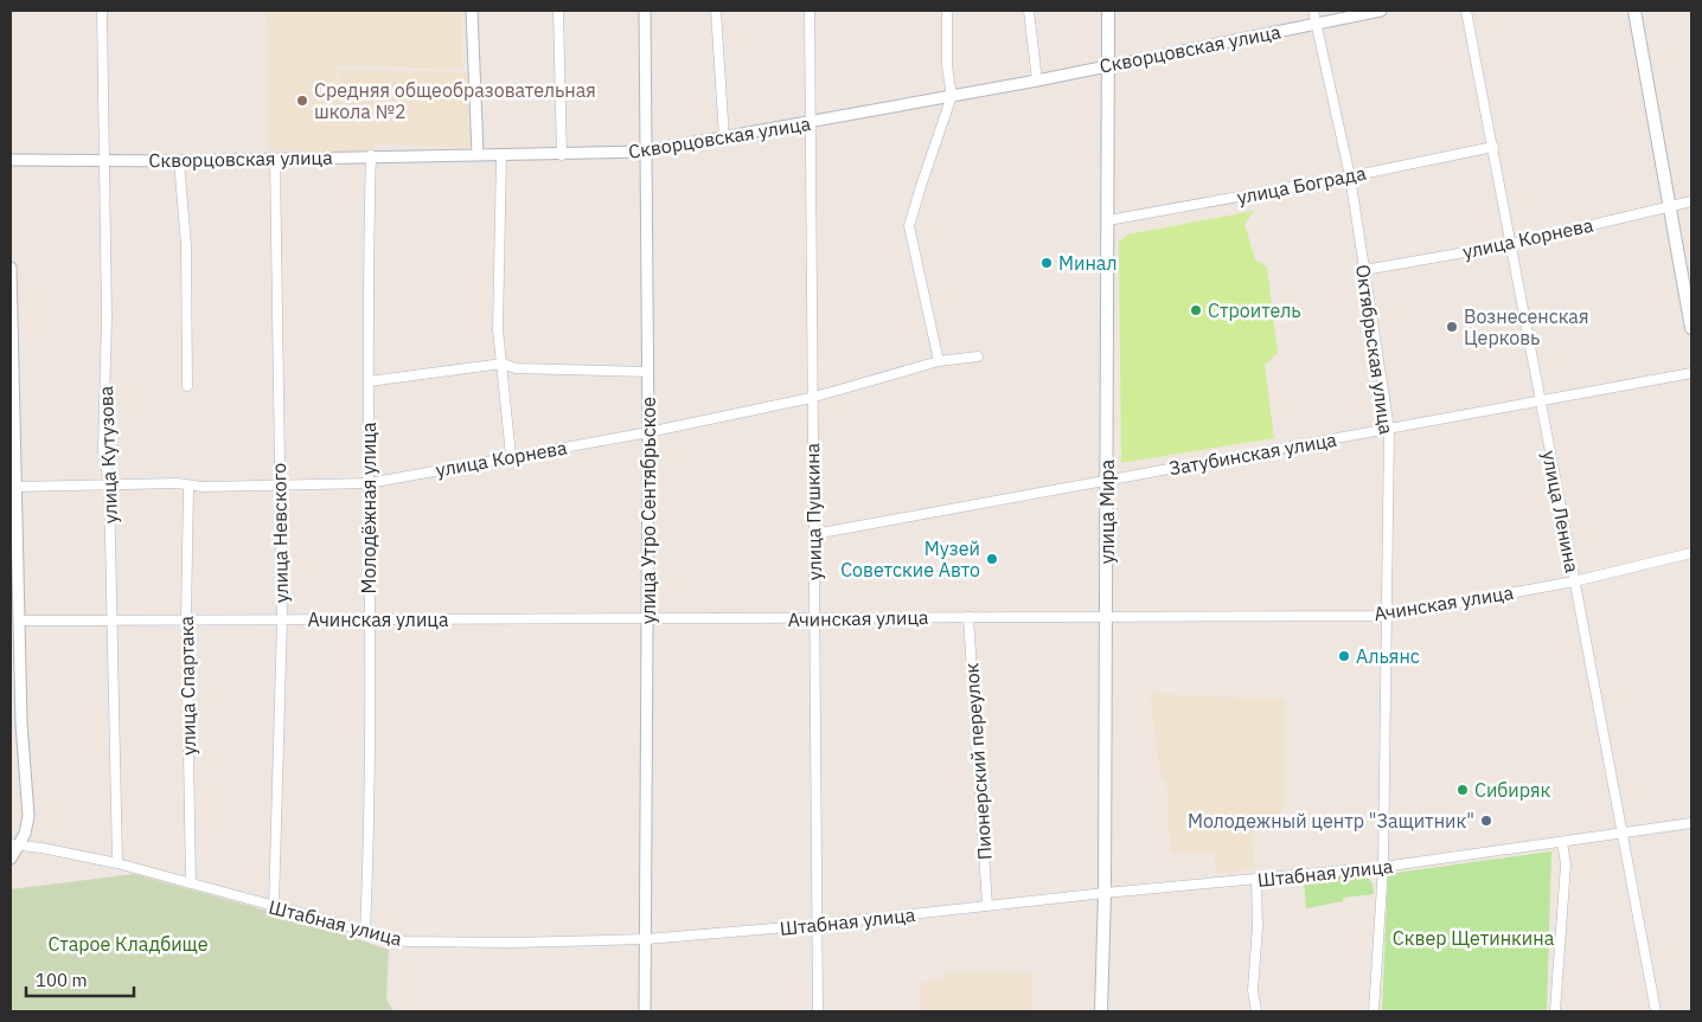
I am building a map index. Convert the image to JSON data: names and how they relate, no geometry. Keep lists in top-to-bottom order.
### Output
{
  "streets": {
    "main road": ["улица Мира"],
    "street": [
      "Скворцовская улица",
      "улица Бограда",
      "улица Корнева",
      "Октябрьская улица",
      "Затубинская улица",
      "улица Кутузова",
      "Молодёжная улица",
      "улица Утро Сентябрьское",
      "улица Пушкина",
      "улица Ленина",
      "улица Невского",
      "Ачинская улица",
      "улица Спартака",
      "Пионерский переулок",
      "Штабная улица"
    ]
  },
  "crossings": [
    ["Скворцовская улица", "Октябрьская улица"],
    ["Скворцовская улица", "улица Кутузова"],
    ["Скворцовская улица", "Молодёжная улица"],
    ["Скворцовская улица", "улица Утро Сентябрьское"],
    ["Скворцовская улица", "улица Пушкина"],
    ["Скворцовская улица", "улица Мира"],
    ["Скворцовская улица", "улица Невского"],
    ["улица Бограда", "Октябрьская улица"],
    ["улица Бограда", "улица Мира"],
    ["улица Бограда", "улица Ленина"],
    ["улица Корнева", "Октябрьская улица"],
    ["улица Корнева", "улица Кутузова"],
    ["улица Корнева", "Молодёжная улица"],
    ["улица Корнева", "улица Утро Сентябрьское"],
    ["улица Корнева", "улица Пушкина"],
    ["улица Корнева", "улица Ленина"],
    ["улица Корнева", "улица Невского"],
    ["улица Корнева", "улица Спартака"],
    ["Октябрьская улица", "Затубинская улица"],
    ["Октябрьская улица", "Ачинская улица"],
    ["Октябрьская улица", "Штабная улица"],
    ["Затубинская улица", "улица Пушкина"],
    ["Затубинская улица", "улица Мира"],
    ["Затубинская улица", "улица Ленина"],
    ["улица Кутузова", "Ачинская улица"],
    ["улица Кутузова", "Штабная улица"],
    ["Молодёжная улица", "Ачинская улица"],
    ["Молодёжная улица", "Штабная улица"],
    ["улица Утро Сентябрьское", "Ачинская улица"],
    ["улица Утро Сентябрьское", "Штабная улица"],
    ["улица Пушкина", "Ачинская улица"],
    ["улица Пушкина", "Штабная улица"],
    ["улица Мира", "Ачинская улица"],
    ["улица Мира", "Штабная улица"],
    ["улица Ленина", "Ачинская улица"],
    ["улица Ленина", "Штабная улица"],
    ["улица Невского", "Ачинская улица"],
    ["улица Невского", "Штабная улица"],
    ["Ачинская улица", "улица Спартака"],
    ["Ачинская улица", "Пионерский переулок"],
    ["улица Спартака", "Штабная улица"],
    ["Пионерский переулок", "Штабная улица"]
  ],
  "parks": ["Сквер Щетинкина", "Старое Кладбище"],
  "places": [
    "Средняя общеобразовательная школа №2",
    "Минал",
    "Строитель",
    "Вознесенская Церковь",
    "Музей Советские Авто",
    "Альянс",
    "Сибиряк",
    "Молодежный центр \"Защитник\""
  ],
  "scale_bar": "100 m"
}
